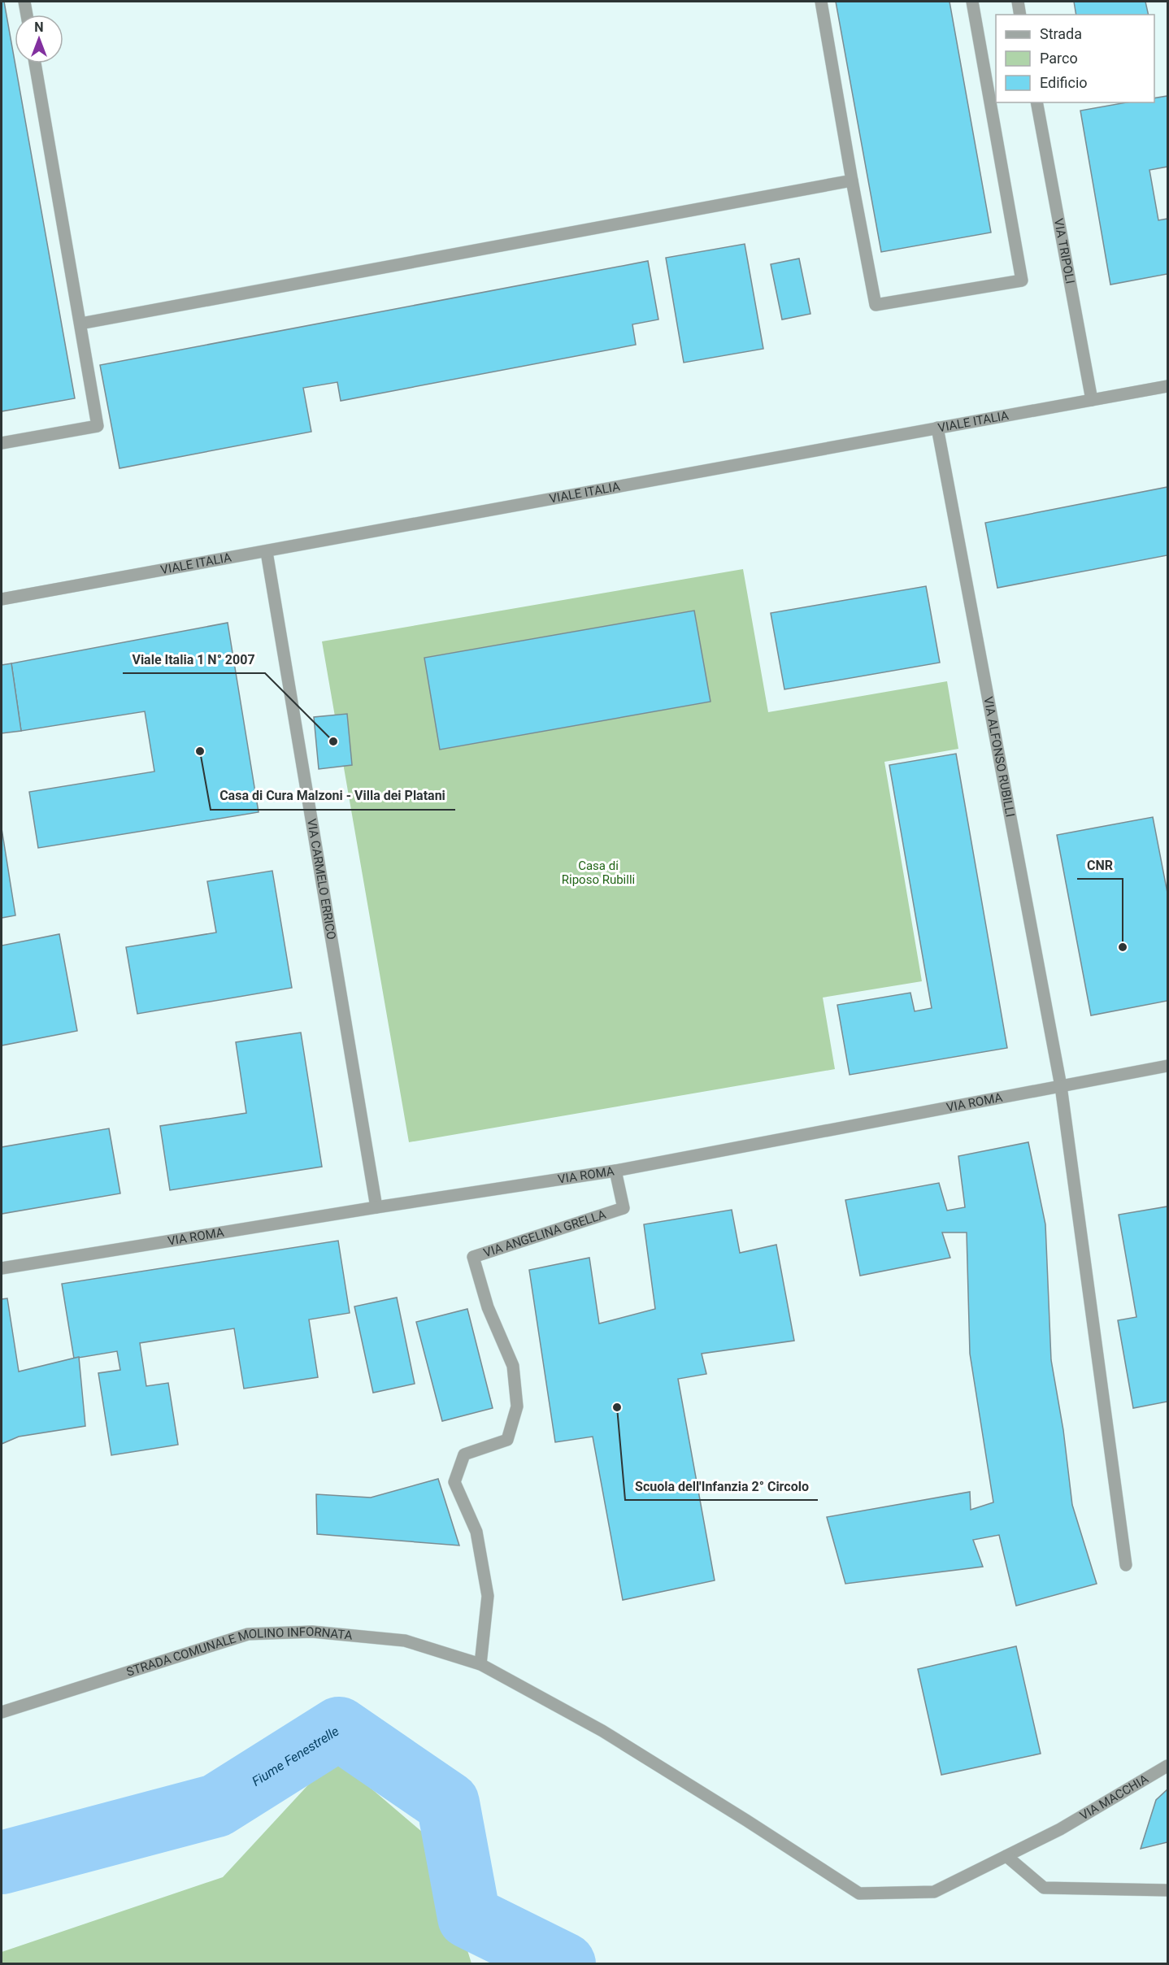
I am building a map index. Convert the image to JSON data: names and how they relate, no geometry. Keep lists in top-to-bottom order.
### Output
{
  "streets": {
    "street": [
      "VIA TRIPOLI",
      "VIALE ITALIA",
      "VIA ALFONSO RUBILLI",
      "VIA CARMELO ERRICO",
      "VIA ROMA",
      "VIA ANGELINA GRELLA",
      "STRADA COMUNALE MOLINO INFORNATA",
      "VIA MACCHIA"
    ]
  },
  "crossings": [
    ["VIA TRIPOLI", "VIALE ITALIA"],
    ["VIALE ITALIA", "VIA ALFONSO RUBILLI"],
    ["VIALE ITALIA", "VIA CARMELO ERRICO"],
    ["VIA ALFONSO RUBILLI", "VIA ROMA"],
    ["VIA CARMELO ERRICO", "VIA ROMA"],
    ["VIA ROMA", "VIA ANGELINA GRELLA"],
    ["VIA ANGELINA GRELLA", "STRADA COMUNALE MOLINO INFORNATA"],
    ["STRADA COMUNALE MOLINO INFORNATA", "VIA MACCHIA"]
  ],
  "water": ["Fiume Fenestrelle"],
  "parks": ["Casa di Riposo Rubilli"],
  "places": [
    "Viale Italia 1 N° 2007",
    "Casa di Cura Malzoni - Villa dei Platani",
    "CNR",
    "Scuola dell'Infanzia 2° Circolo"
  ],
  "legend": ["Strada", "Parco", "Edificio"],
  "north": "top"
}
